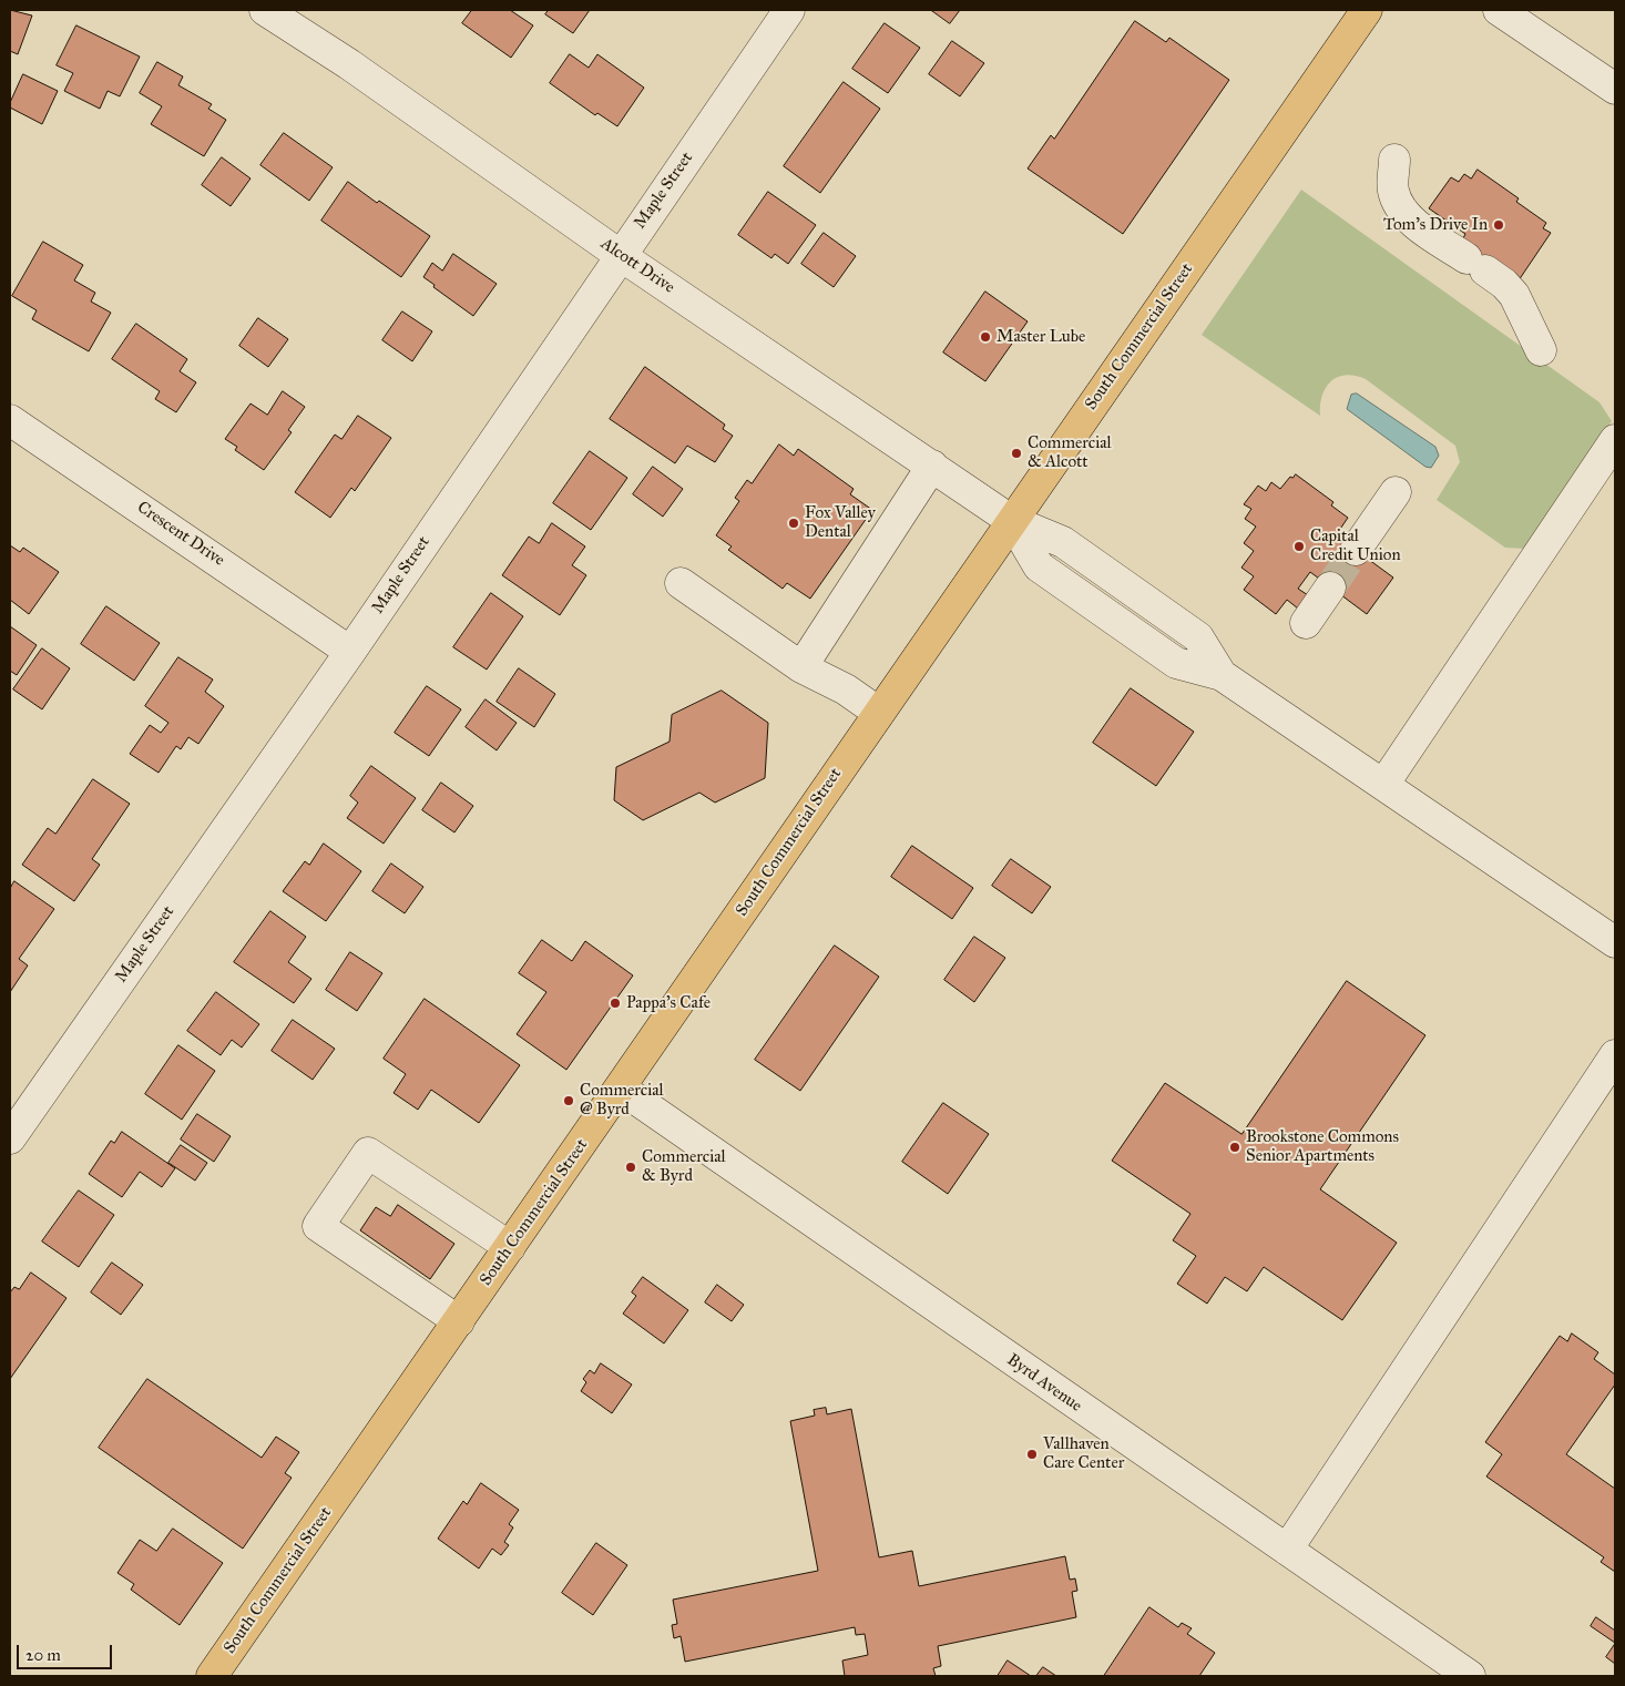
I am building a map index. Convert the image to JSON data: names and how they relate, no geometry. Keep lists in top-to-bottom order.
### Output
{
  "streets": {
    "main road": ["South Commercial Street"],
    "street": [
      "Maple Street",
      "Alcott Drive",
      "Crescent Drive",
      "Byrd Avenue"
    ]
  },
  "crossings": [
    ["Maple Street", "Alcott Drive"],
    ["Maple Street", "Crescent Drive"],
    ["Alcott Drive", "South Commercial Street"],
    ["South Commercial Street", "Byrd Avenue"]
  ],
  "places": [
    "Tom's Drive In",
    "Master Lube",
    "Commercial & Alcott",
    "Fox Valley Dental",
    "Capital Credit Union",
    "Pappa's Cafe",
    "Commercial @ Byrd",
    "Brookstone Commons Senior Apartments",
    "Commercial & Byrd",
    "Vallhaven Care Center"
  ],
  "scale_bar": "20 m"
}
